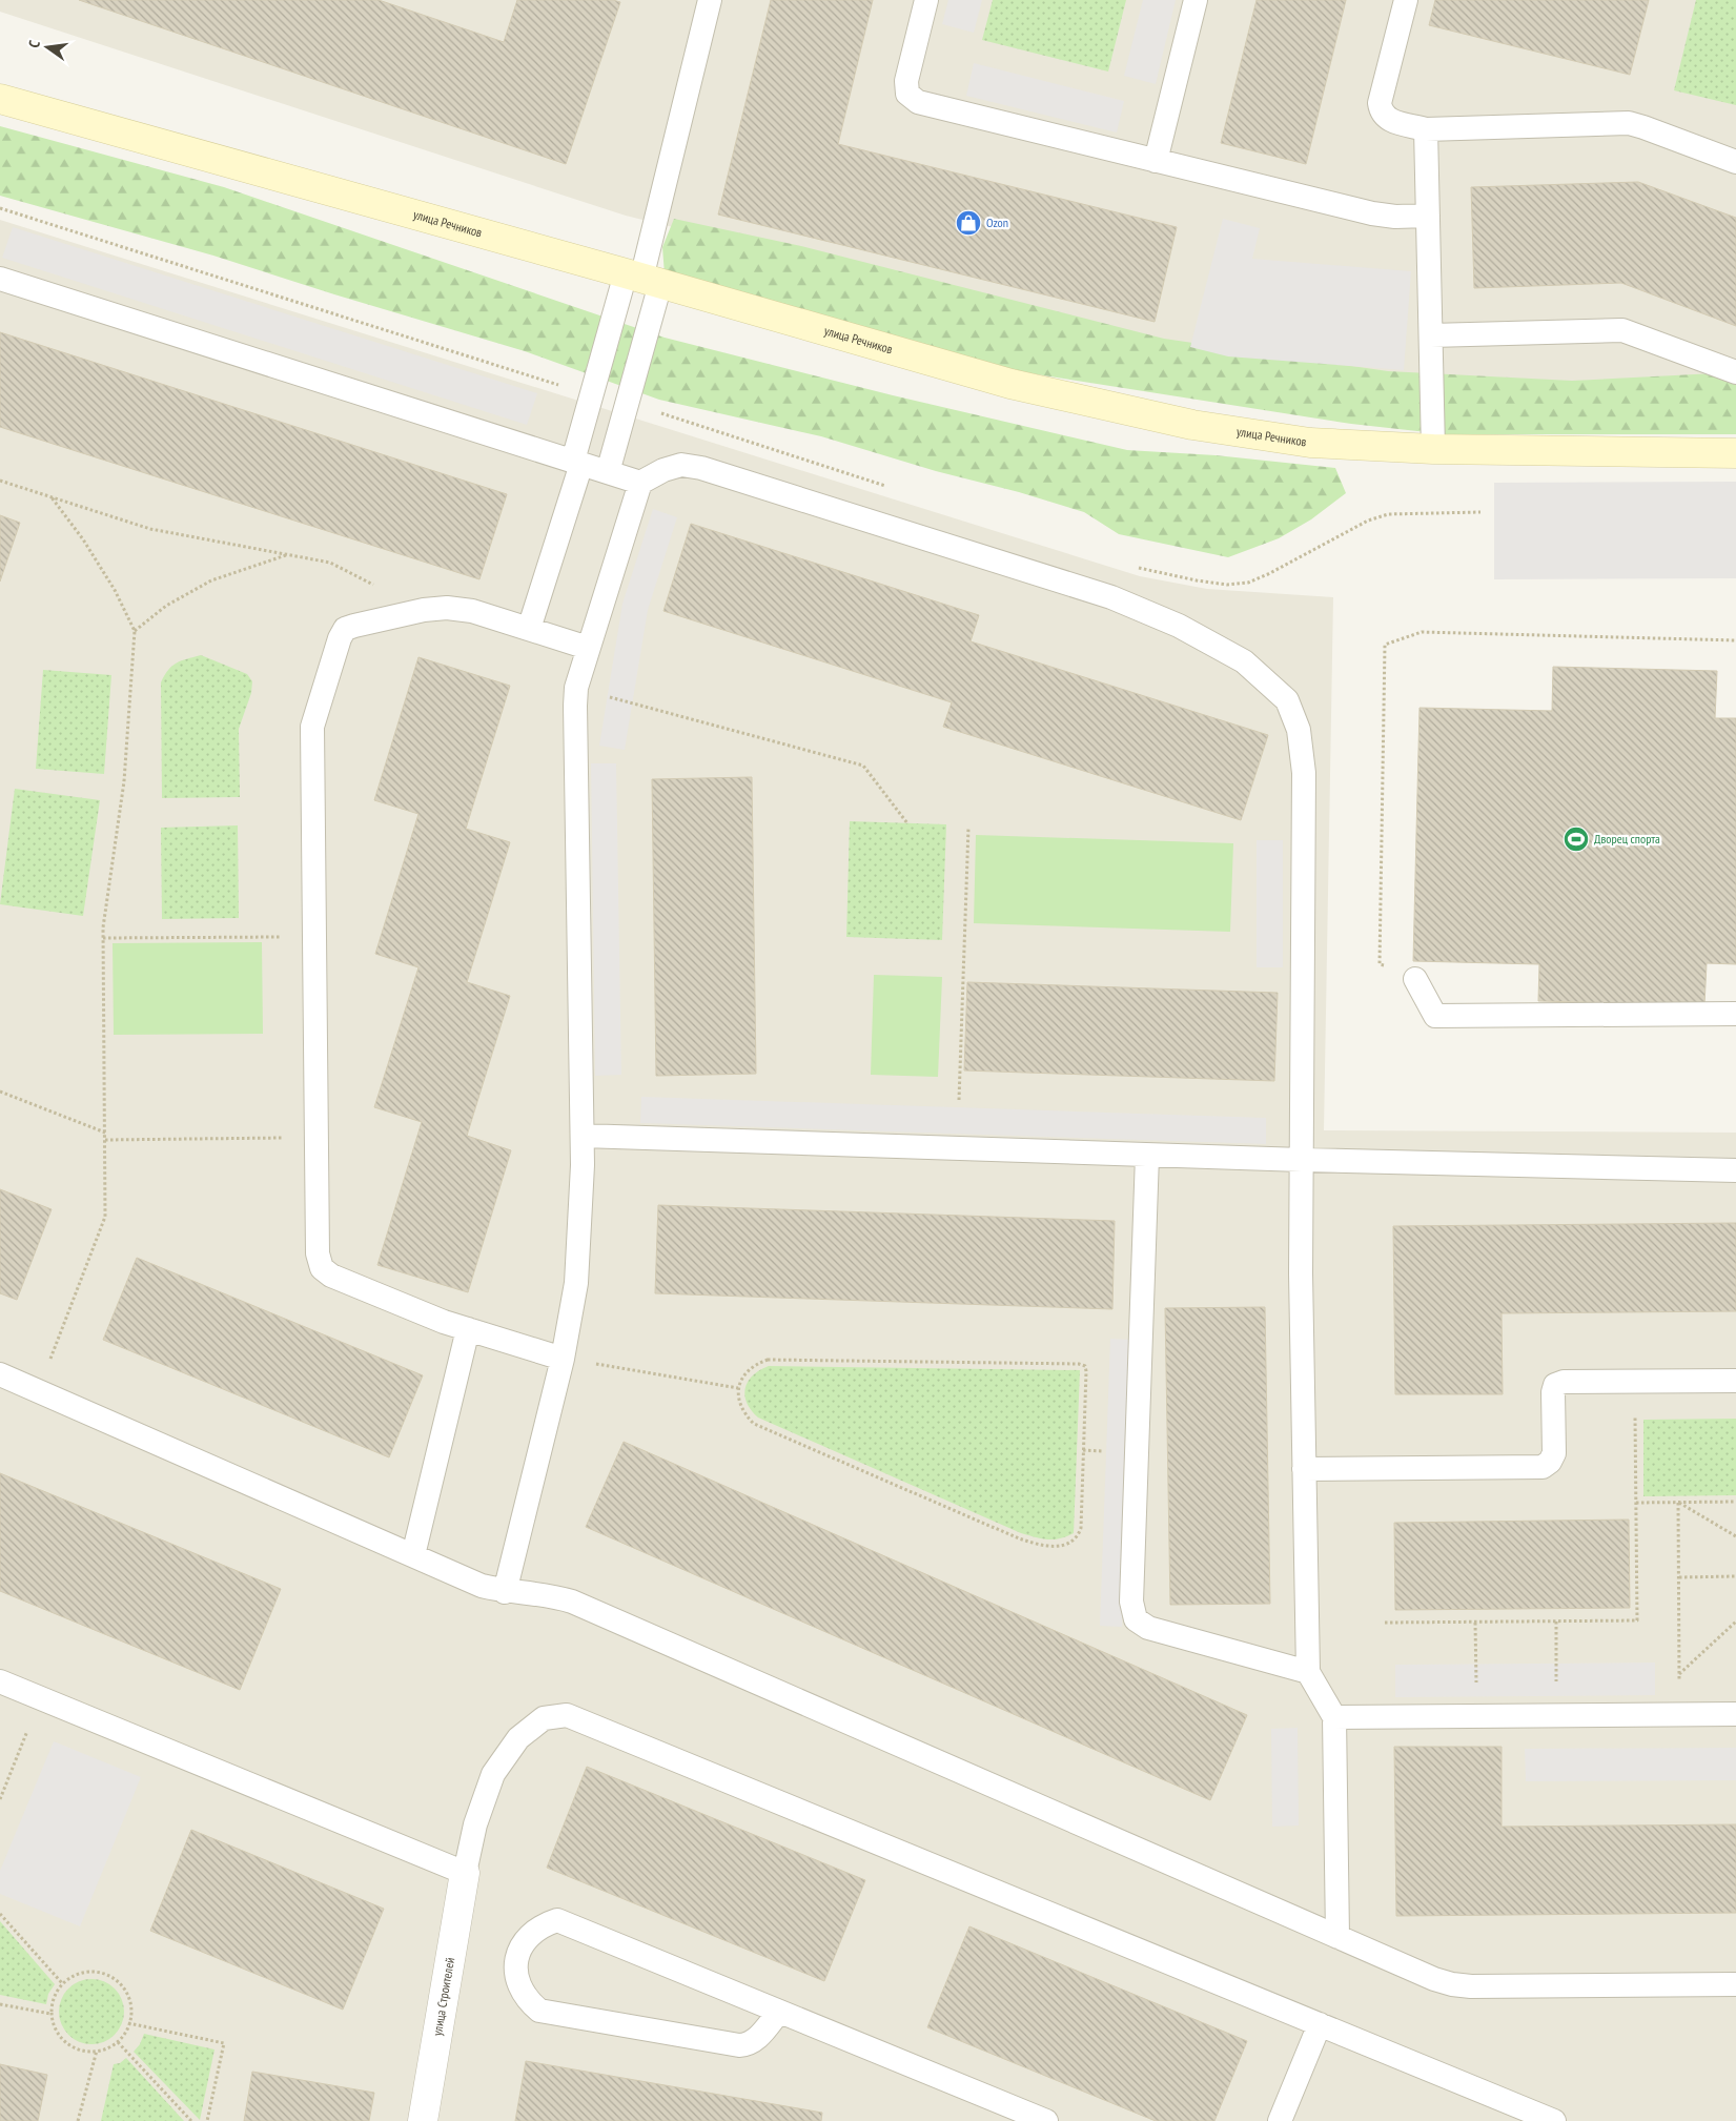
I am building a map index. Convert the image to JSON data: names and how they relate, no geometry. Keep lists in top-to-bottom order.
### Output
{
  "streets": {
    "street": ["улица Речников", "улица Строителей"]
  },
  "places": {
    "shop": ["Ozon"],
    "sports": ["Дворец спорта"]
  },
  "north": "left"
}
